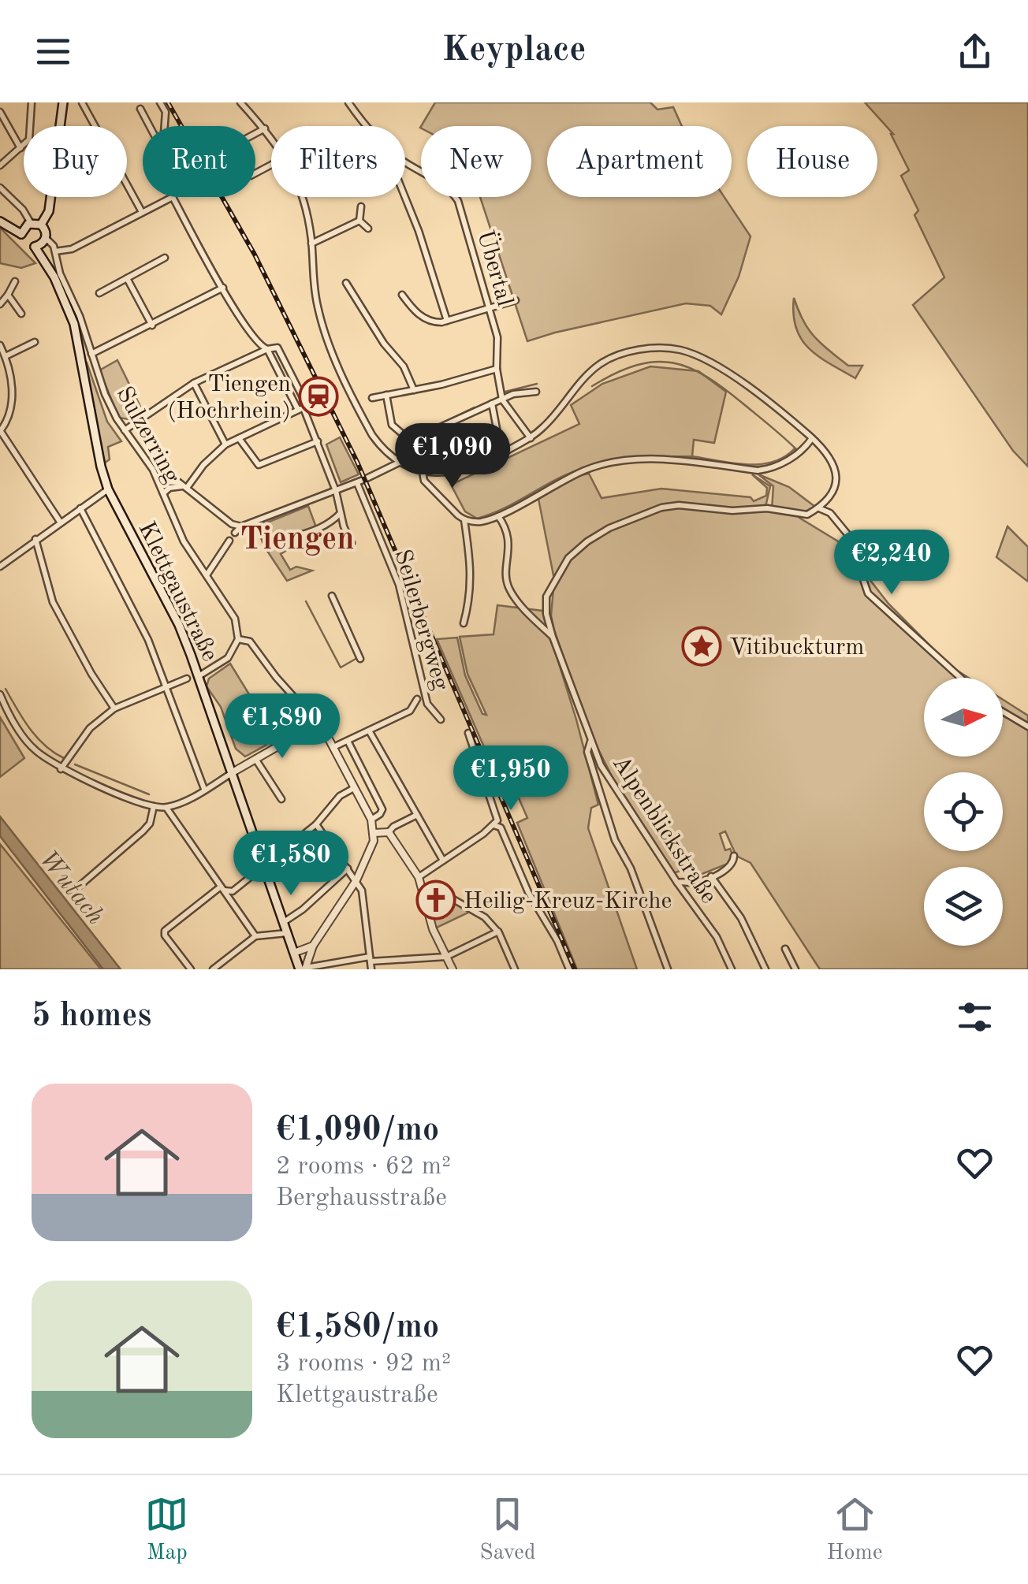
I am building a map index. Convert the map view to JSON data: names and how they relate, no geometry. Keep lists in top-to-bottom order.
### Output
{
  "streets": {
    "main road": ["Klettgaustraße"],
    "street": [
      "Übertal",
      "Sulzerring",
      "Seilerbergweg",
      "Alpenblickstraße"
    ]
  },
  "crossings": [
    ["Sulzerring", "Klettgaustraße"]
  ],
  "districts": ["Tiengen"],
  "water": ["Wutach"],
  "places": {
    "station": ["Tiengen (Hochrhein)"],
    "place": ["Vitibuckturm"],
    "church": ["Heilig-Kreuz-Kirche"]
  },
  "north": "right",
  "page": {
    "header": "Keyplace",
    "chip": [
      "Buy",
      "Rent",
      "Filters",
      "New",
      "Apartment",
      "House"
    ],
    "price": [
      "€1,090",
      "€2,240",
      "€1,890",
      "€1,950",
      "€1,580"
    ],
    "heading": "5 homes",
    "list": [
      {
        "name": "€1,090/mo",
        "note": "2 rooms · 62 m² · Berghausstraße"
      },
      {
        "name": "€1,580/mo",
        "note": "3 rooms · 92 m² · Klettgaustraße"
      }
    ],
    "tabs": ["Map", "Saved", "Home"]
  }
}
